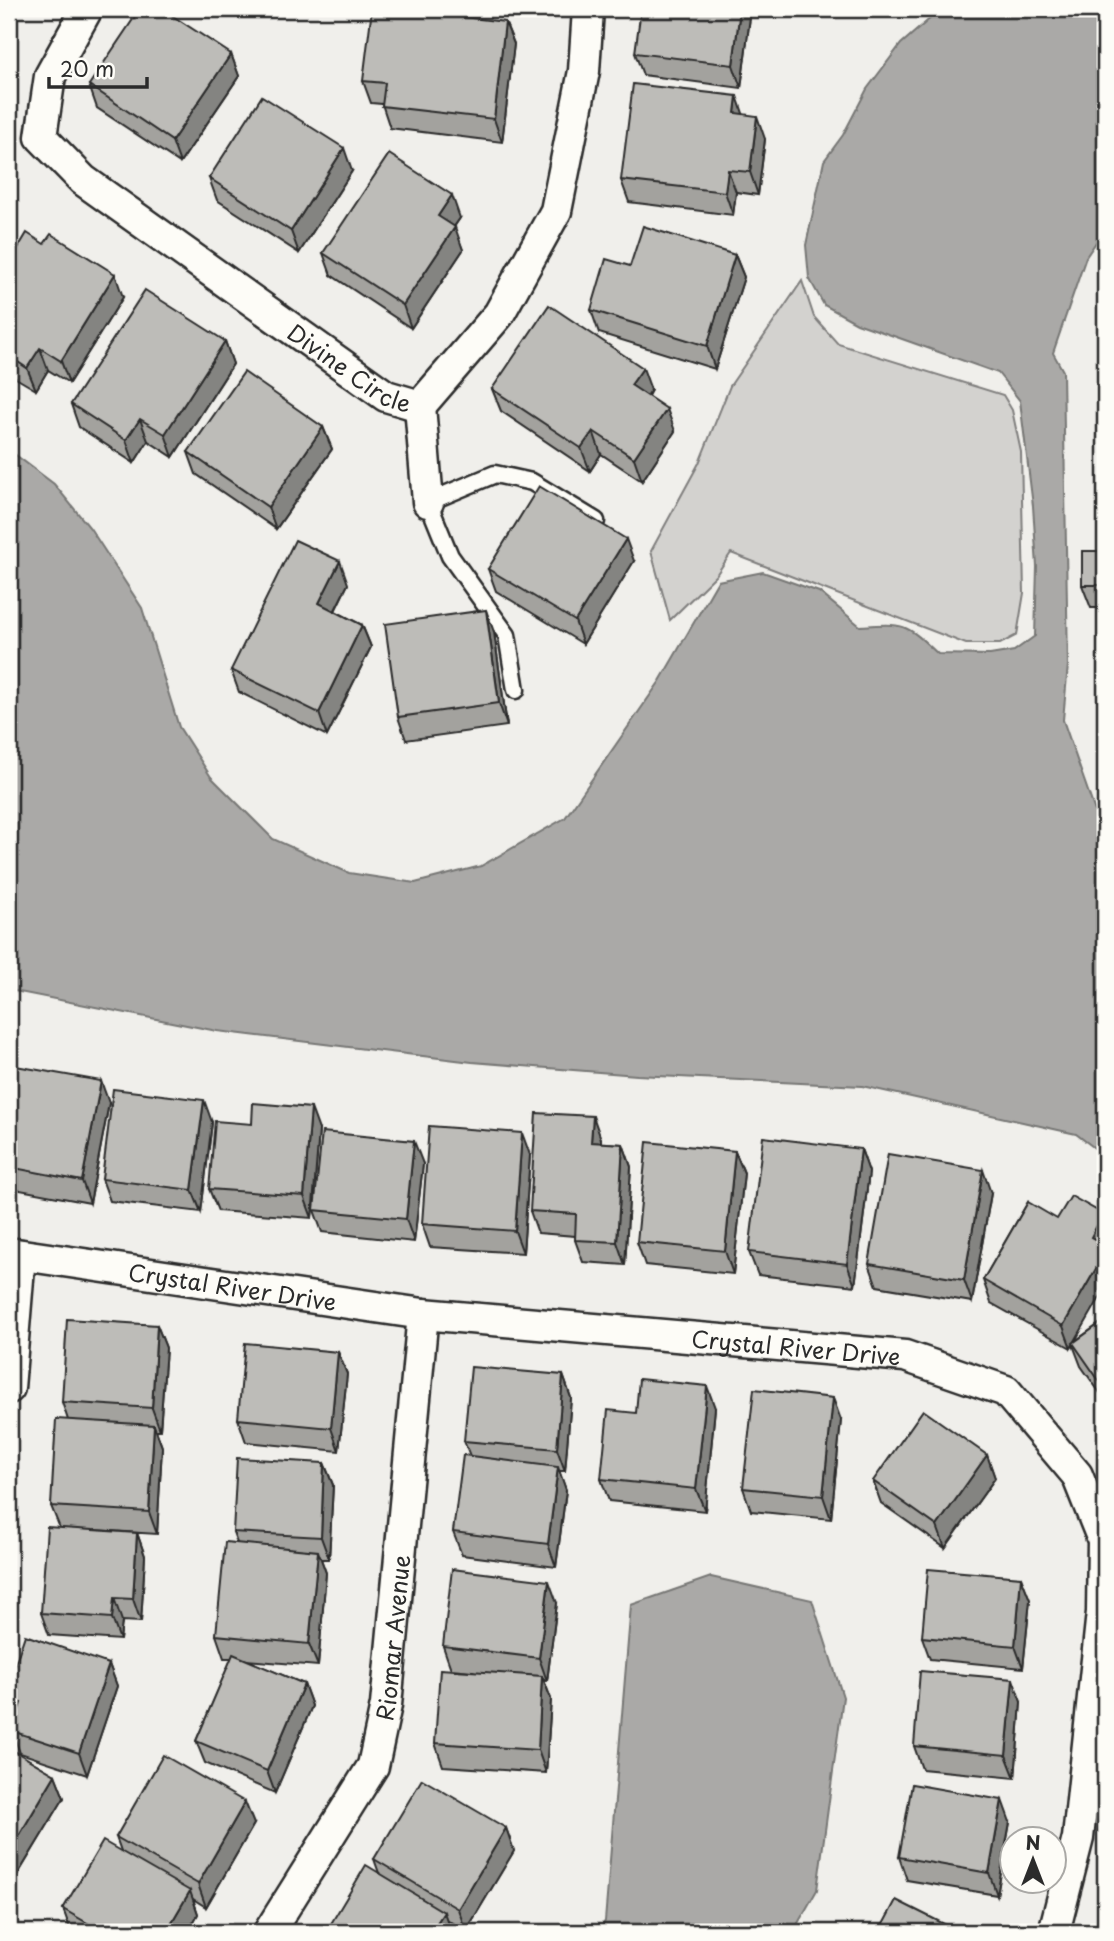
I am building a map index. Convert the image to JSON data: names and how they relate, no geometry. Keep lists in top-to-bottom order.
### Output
{
  "streets": {
    "street": ["Divine Circle", "Crystal River Drive", "Riomar Avenue"]
  },
  "crossings": [
    ["Crystal River Drive", "Riomar Avenue"]
  ],
  "scale_bar": "20 m",
  "north": "top"
}
